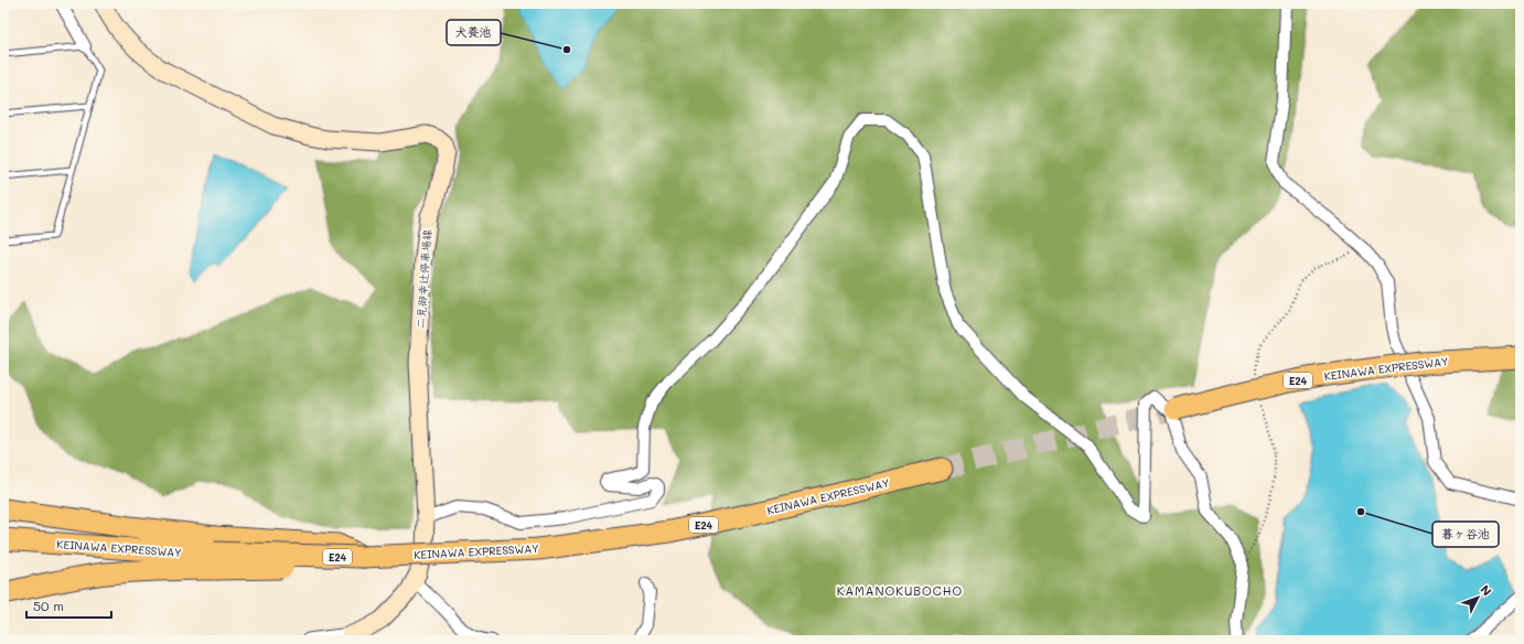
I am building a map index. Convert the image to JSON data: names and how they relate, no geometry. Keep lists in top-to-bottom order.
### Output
{
  "streets": {
    "highway": ["KEINAWA EXPRESSWAY", "E24"],
    "main road": ["二見御幸辻停車場線"]
  },
  "districts": ["KAMANOKUBOCHO"],
  "places": ["犬養池", "暮ヶ谷池"],
  "scale_bar": "50 m",
  "north": "top right"
}
